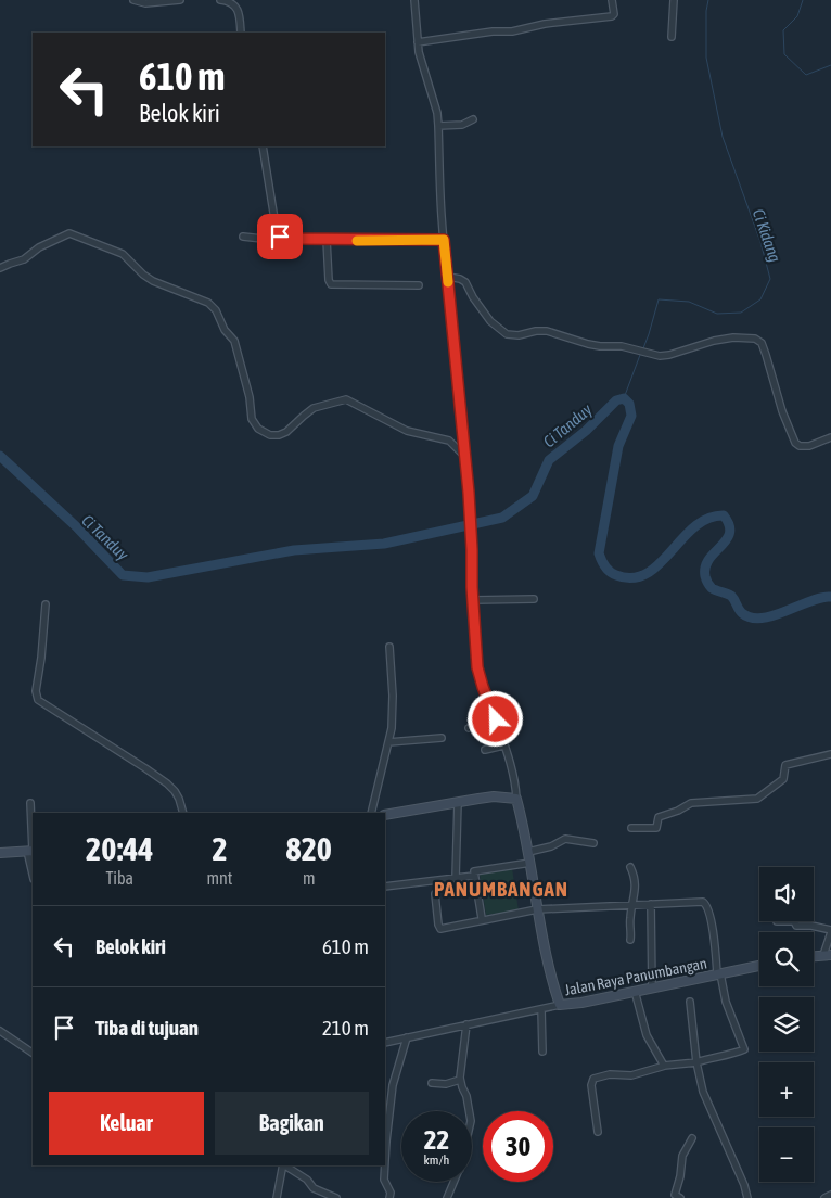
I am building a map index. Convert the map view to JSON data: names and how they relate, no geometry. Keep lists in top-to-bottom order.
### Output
{
  "streets": {
    "main road": ["Jalan Raya Panumbangan"]
  },
  "districts": ["PANUMBANGAN"],
  "water": ["Ci Kidang", "Ci Tanduy"],
  "page": {
    "turn": ["610 m", "Belok kiri"],
    "eta": [
      "20:44",
      "Tiba",
      "2",
      "mnt",
      "820",
      "m"
    ],
    "map_buttons": ["+", "−"],
    "list": [
      {
        "name": "Belok kiri",
        "value": "610 m"
      },
      {
        "name": "Tiba di tujuan",
        "value": "210 m"
      }
    ],
    "buttons": ["Keluar", "Bagikan"],
    "speed": "22 km/h",
    "limit": "30"
  }
}
